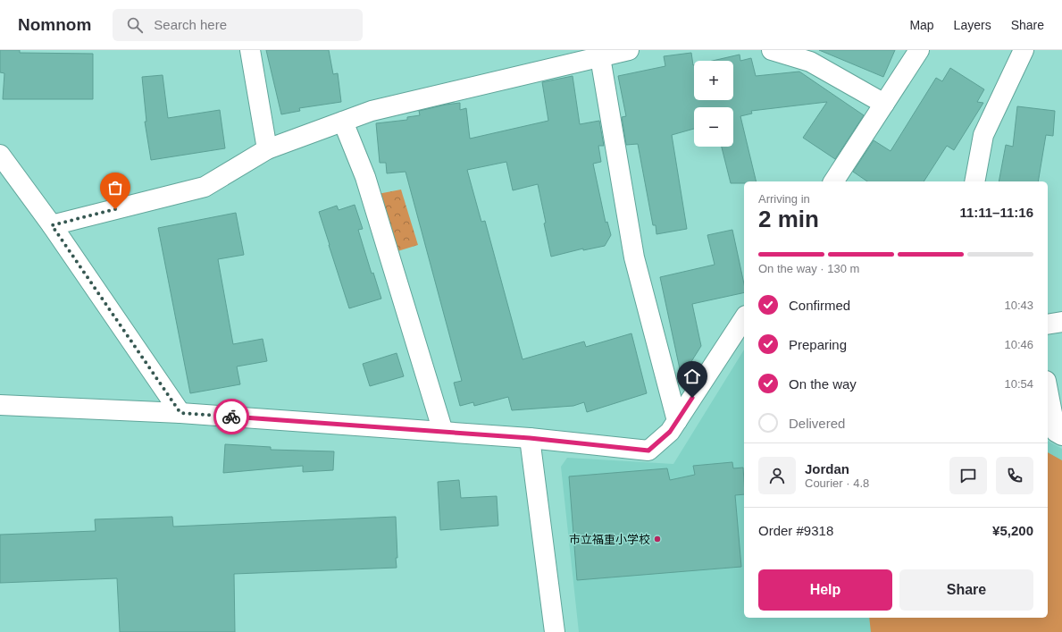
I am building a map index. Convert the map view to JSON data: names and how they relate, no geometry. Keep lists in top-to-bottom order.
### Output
{
  "places": ["市立福重小学校"],
  "page": {
    "header": "Nomnom",
    "search": "Search here",
    "nav": ["Map", "Layers", "Share"],
    "map_buttons": ["+", "−"],
    "heading": ["2 min", "Arriving in", "11:11–11:16"],
    "panel": [
      "Jordan",
      "Courier · 4.8",
      "Order #9318",
      "¥5,200"
    ],
    "bar": "On the way · 130 m",
    "list": [
      ["Confirmed", "10:43"],
      ["Preparing", "10:46"],
      ["On the way", "10:54"],
      "Delivered"
    ],
    "buttons": ["Help", "Share"]
  }
}
